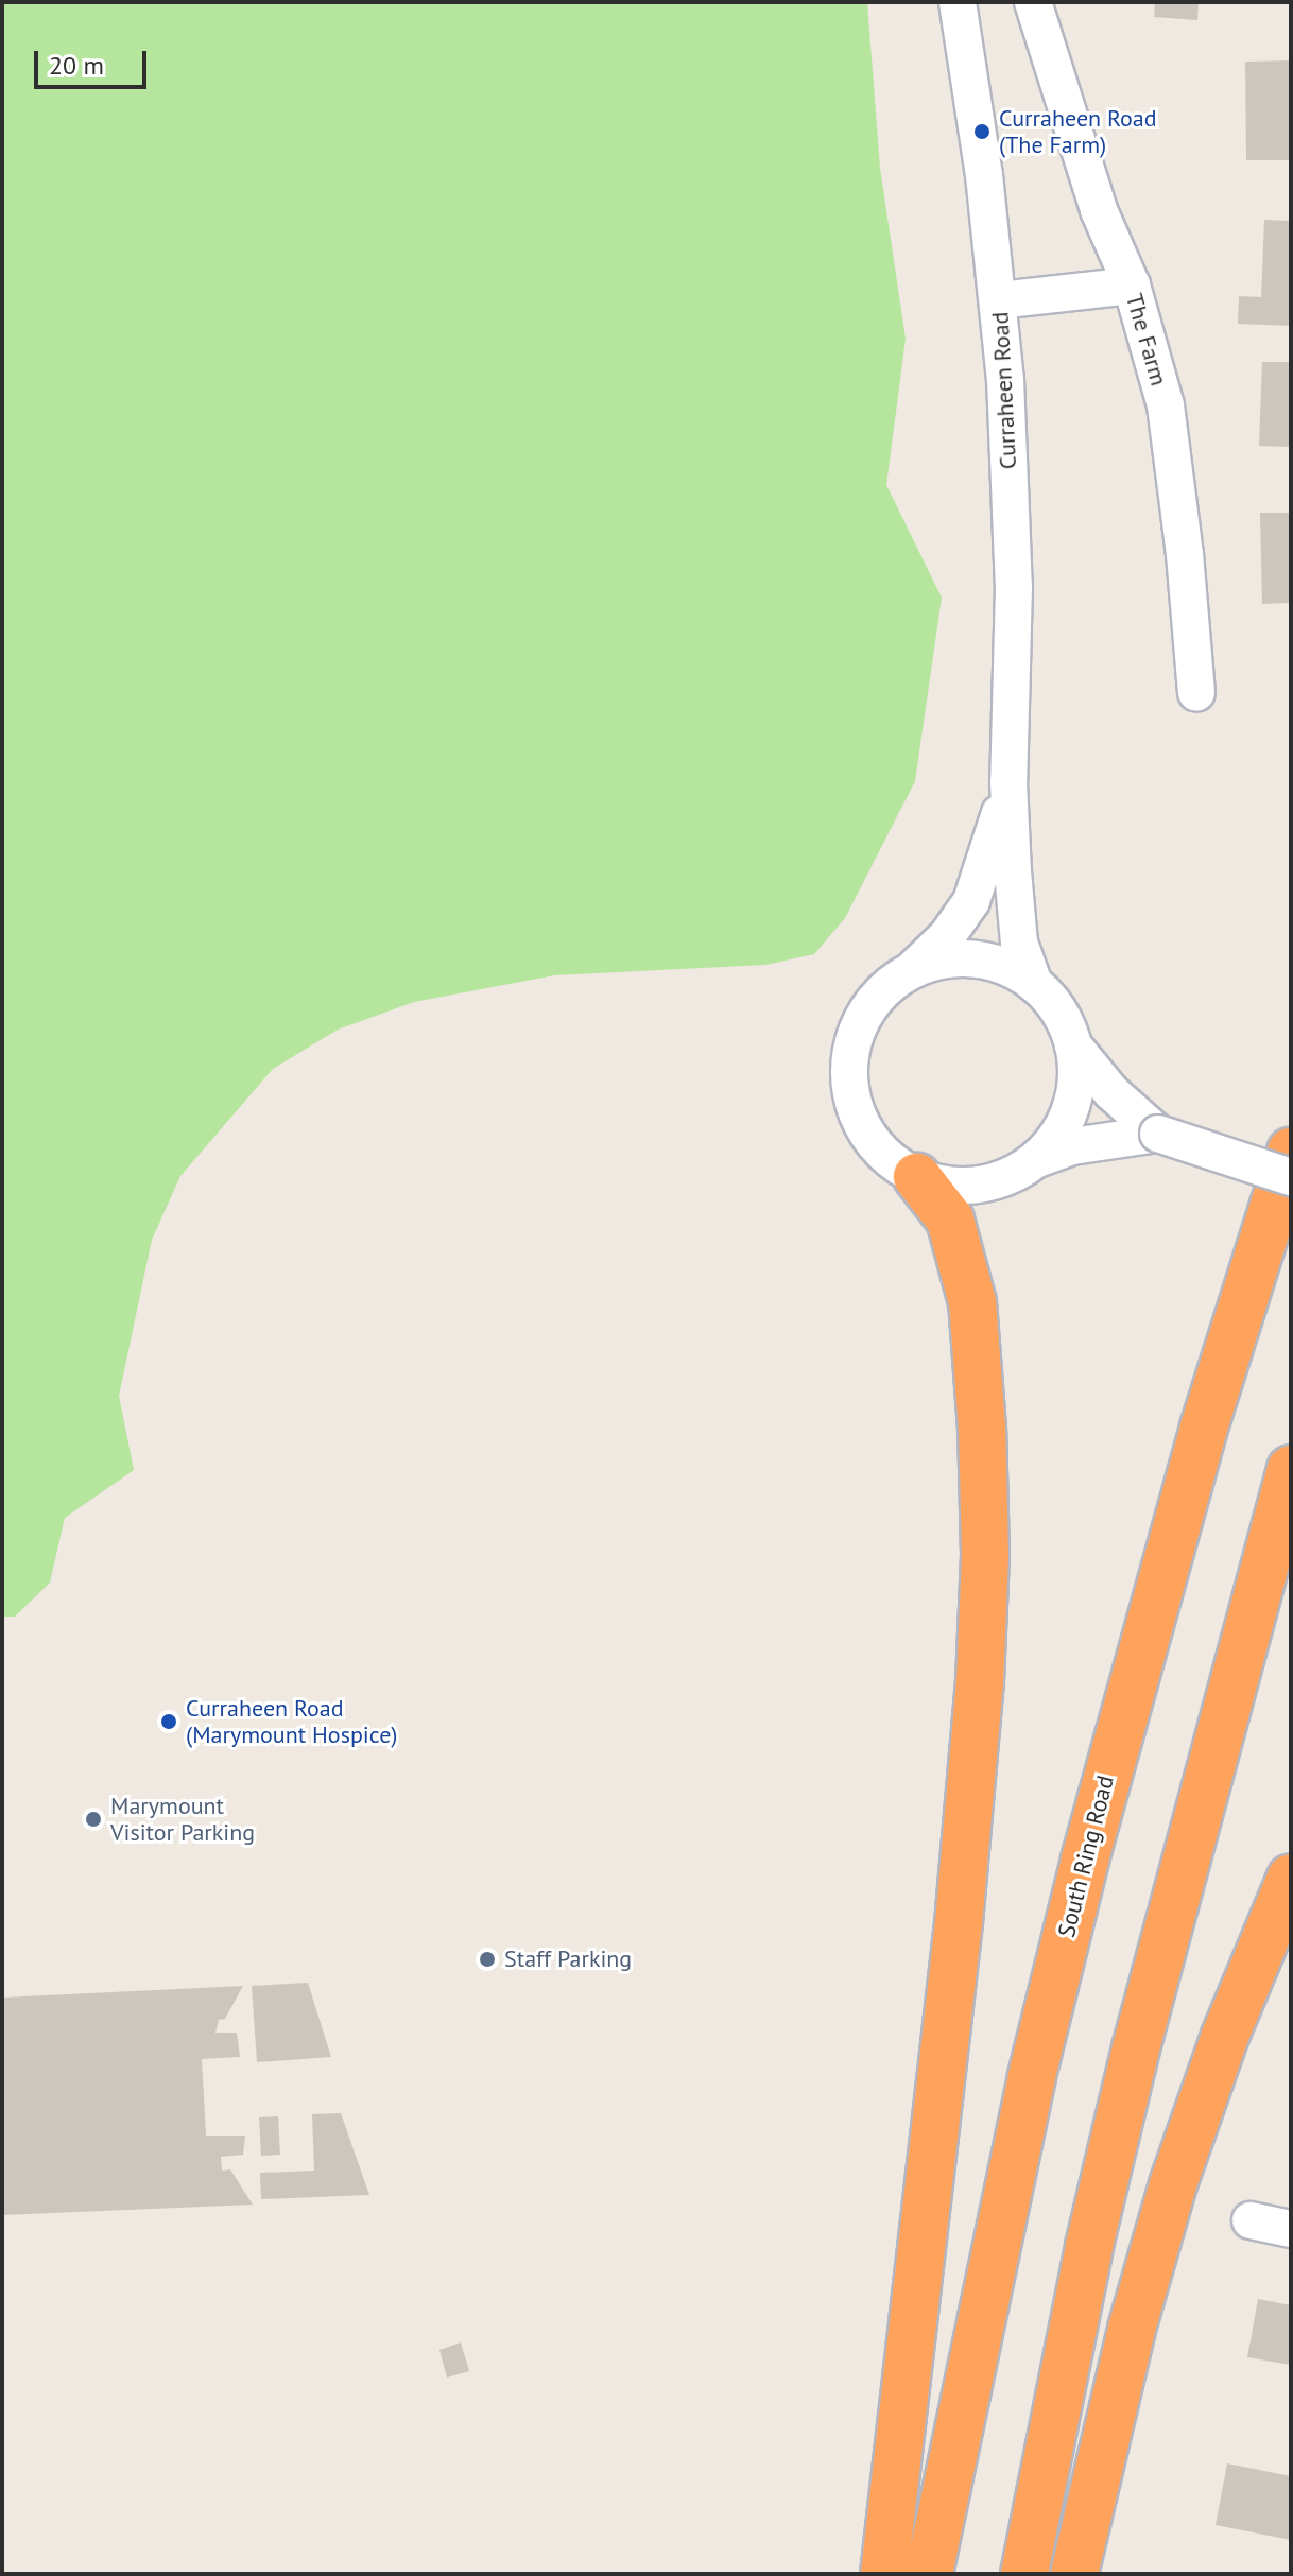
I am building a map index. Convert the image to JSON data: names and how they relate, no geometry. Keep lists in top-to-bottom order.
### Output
{
  "streets": {
    "highway": ["South Ring Road"],
    "street": ["The Farm", "Curraheen Road"]
  },
  "places": [
    "Curraheen Road (The Farm)",
    "Curraheen Road (Marymount Hospice)",
    "Marymount Visitor Parking",
    "Staff Parking"
  ],
  "scale_bar": "20 m"
}
